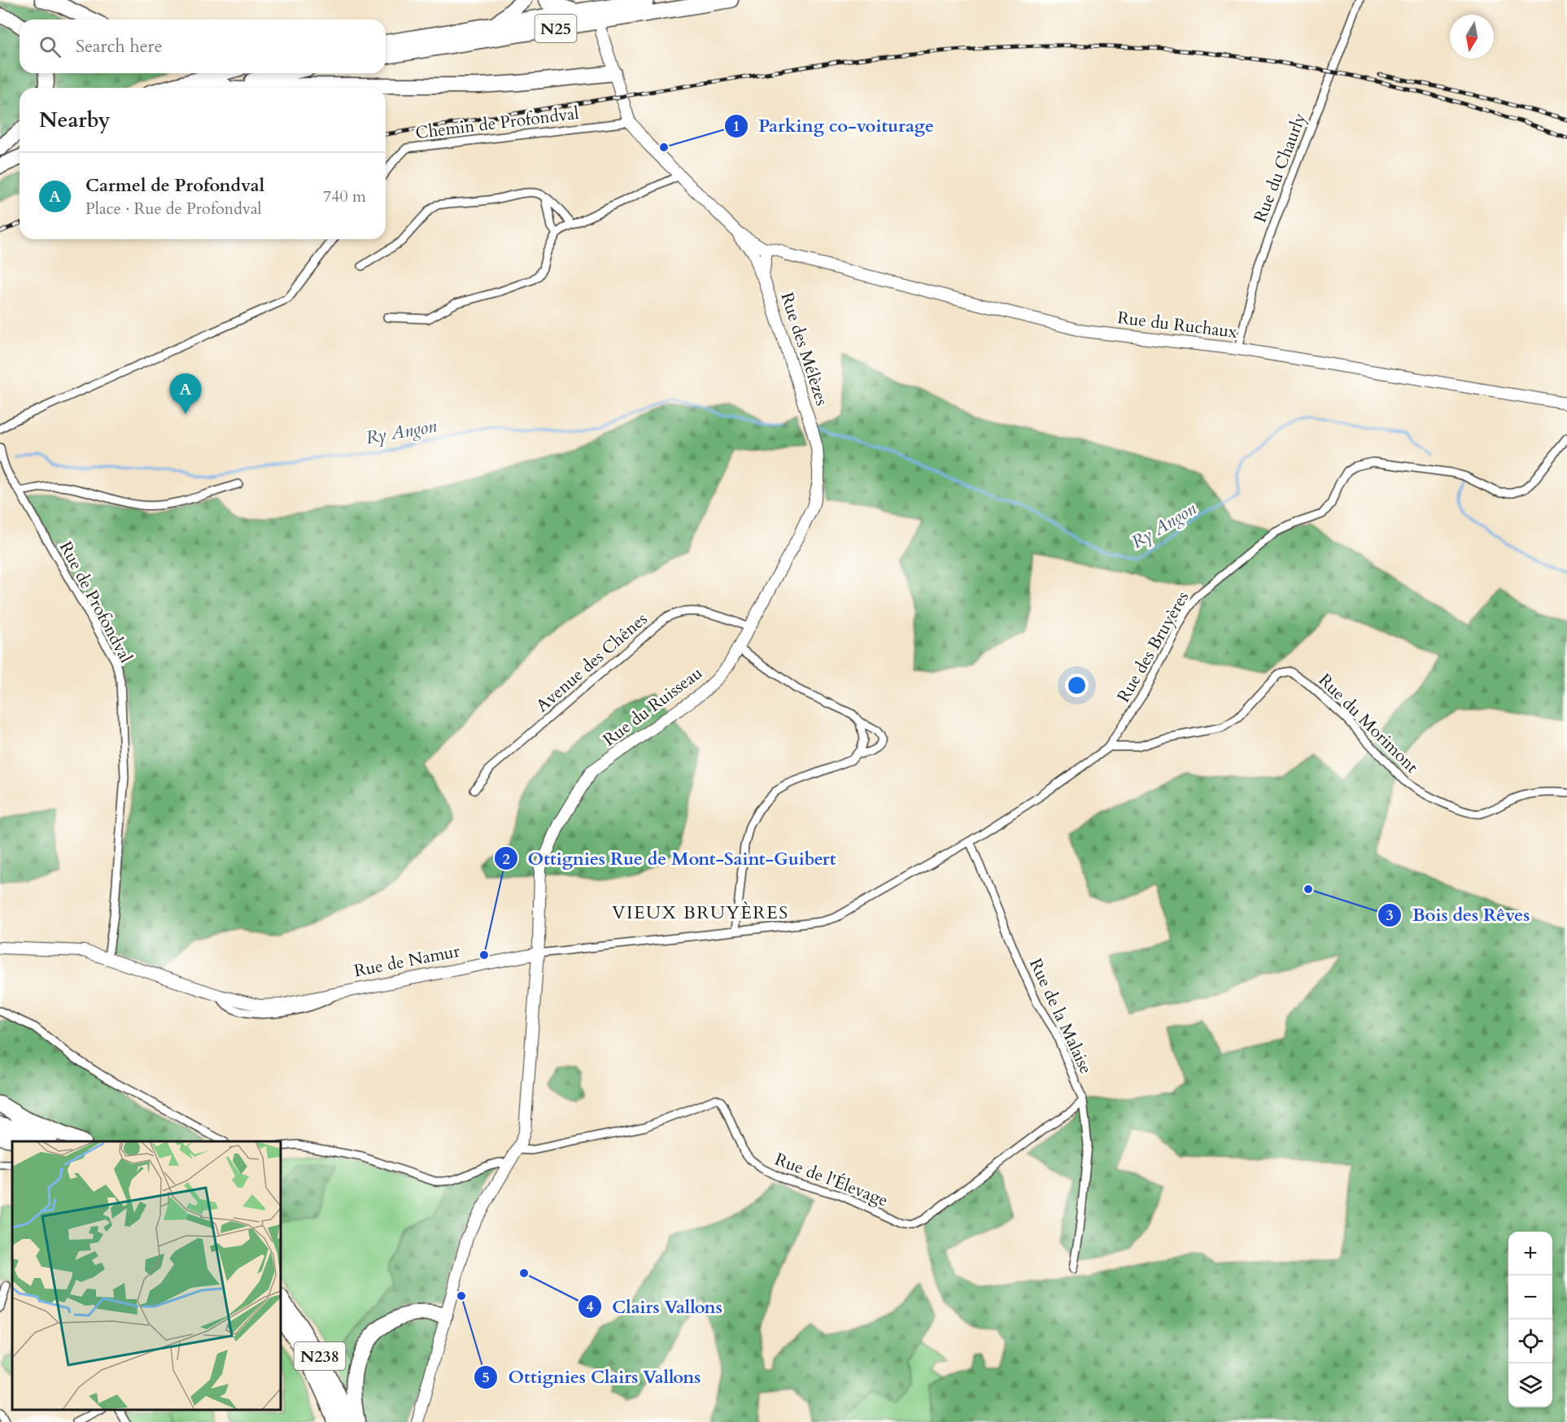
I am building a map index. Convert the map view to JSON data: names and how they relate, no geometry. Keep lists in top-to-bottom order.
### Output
{
  "streets": {
    "highway": ["N25", "N238"],
    "street": [
      "Chemin de Profondval",
      "Rue du Chaurly",
      "Rue du Ruchaux",
      "Rue des Mélèzes",
      "Rue de Profondval",
      "Rue des Bruyères",
      "Avenue des Chênes",
      "Rue du Ruisseau",
      "Rue du Morimont",
      "Rue de Namur",
      "Rue de la Malaise",
      "Rue de l'Élevage"
    ]
  },
  "crossings": [
    ["Chemin de Profondval", "Rue des Mélèzes"],
    ["Rue du Chaurly", "Rue du Ruchaux"],
    ["Rue du Ruchaux", "Rue des Mélèzes"],
    ["Rue des Mélèzes", "Rue du Ruisseau"],
    ["Rue de Profondval", "Rue de Namur"],
    ["Rue des Bruyères", "Rue du Morimont"],
    ["Avenue des Chênes", "Rue du Ruisseau"],
    ["Rue du Ruisseau", "Rue de Namur"],
    ["Rue du Ruisseau", "Rue de l'Élevage"],
    ["Rue de la Malaise", "Rue de l'Élevage"]
  ],
  "districts": ["VIEUX BRUYÈRES"],
  "water": ["Ry Angon"],
  "places": [
    "Parking co-voiturage",
    "Bois des Rêves",
    "Ottignies Rue de Mont-Saint-Guibert",
    "Clairs Vallons",
    "Ottignies Clairs Vallons"
  ],
  "north": "bottom",
  "page": {
    "search": "Search here",
    "heading": "Nearby",
    "list": [
      {
        "mark": "A",
        "name": "Carmel de Profondval",
        "note": "Place · Rue de Profondval",
        "value": "740 m"
      }
    ],
    "pins": "A",
    "map_buttons": ["+", "−"]
  }
}
